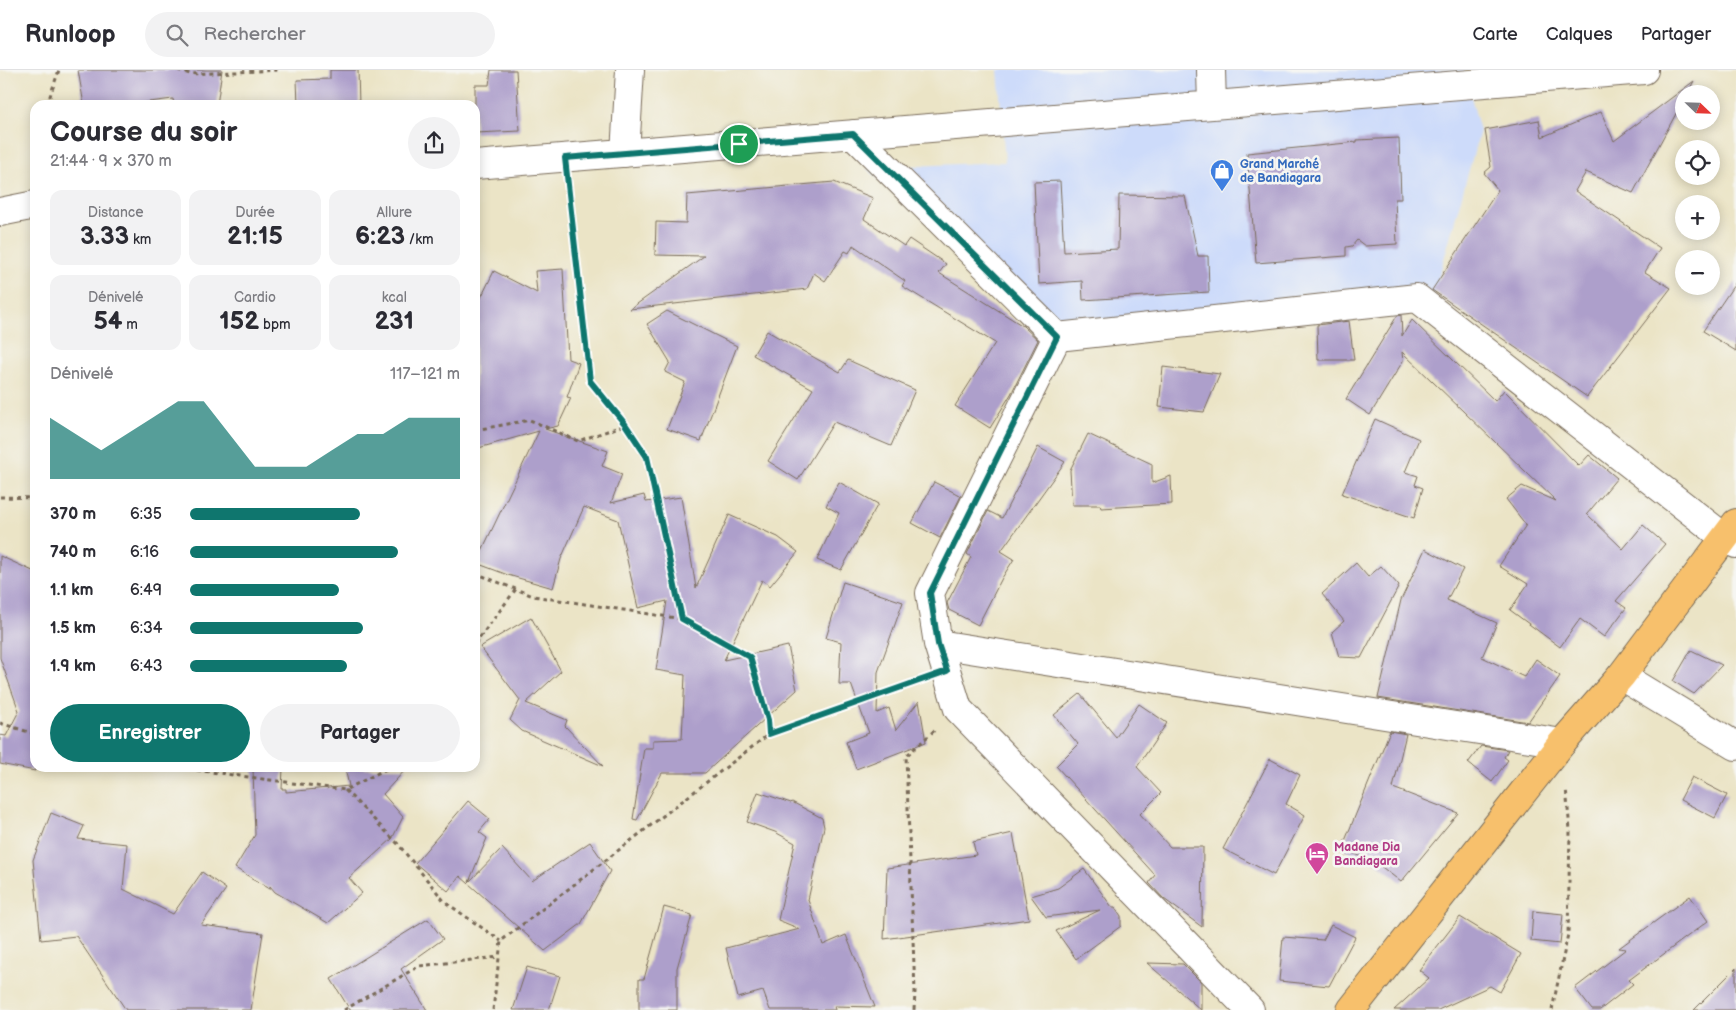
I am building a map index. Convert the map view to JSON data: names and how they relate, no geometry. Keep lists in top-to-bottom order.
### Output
{
  "places": {
    "shop": ["Grand Marché de Bandiagara"],
    "hotel": ["Madane Dia Bandiagara"]
  },
  "north": "bottom right",
  "page": {
    "header": "Runloop",
    "search": "Rechercher",
    "nav": ["Carte", "Calques", "Partager"],
    "map_buttons": ["+", "−"],
    "heading": ["Course du soir", "21:44 · 9 × 370 m"],
    "stats": [
      ["Distance", "3.33 km"],
      ["Durée", "21:15"],
      ["Allure", "6:23 /km"],
      ["Dénivelé", "54 m"],
      ["Cardio", "152 bpm"],
      ["kcal", "231"]
    ],
    "chart": ["Dénivelé", "117–121 m"],
    "list": [
      {
        "name": "370 m",
        "note": "6:35"
      },
      {
        "name": "740 m",
        "note": "6:16"
      },
      {
        "name": "1.1 km",
        "note": "6:49"
      },
      {
        "name": "1.5 km",
        "note": "6:34"
      },
      {
        "name": "1.9 km",
        "note": "6:43"
      }
    ],
    "buttons": ["Enregistrer", "Partager"]
  }
}
